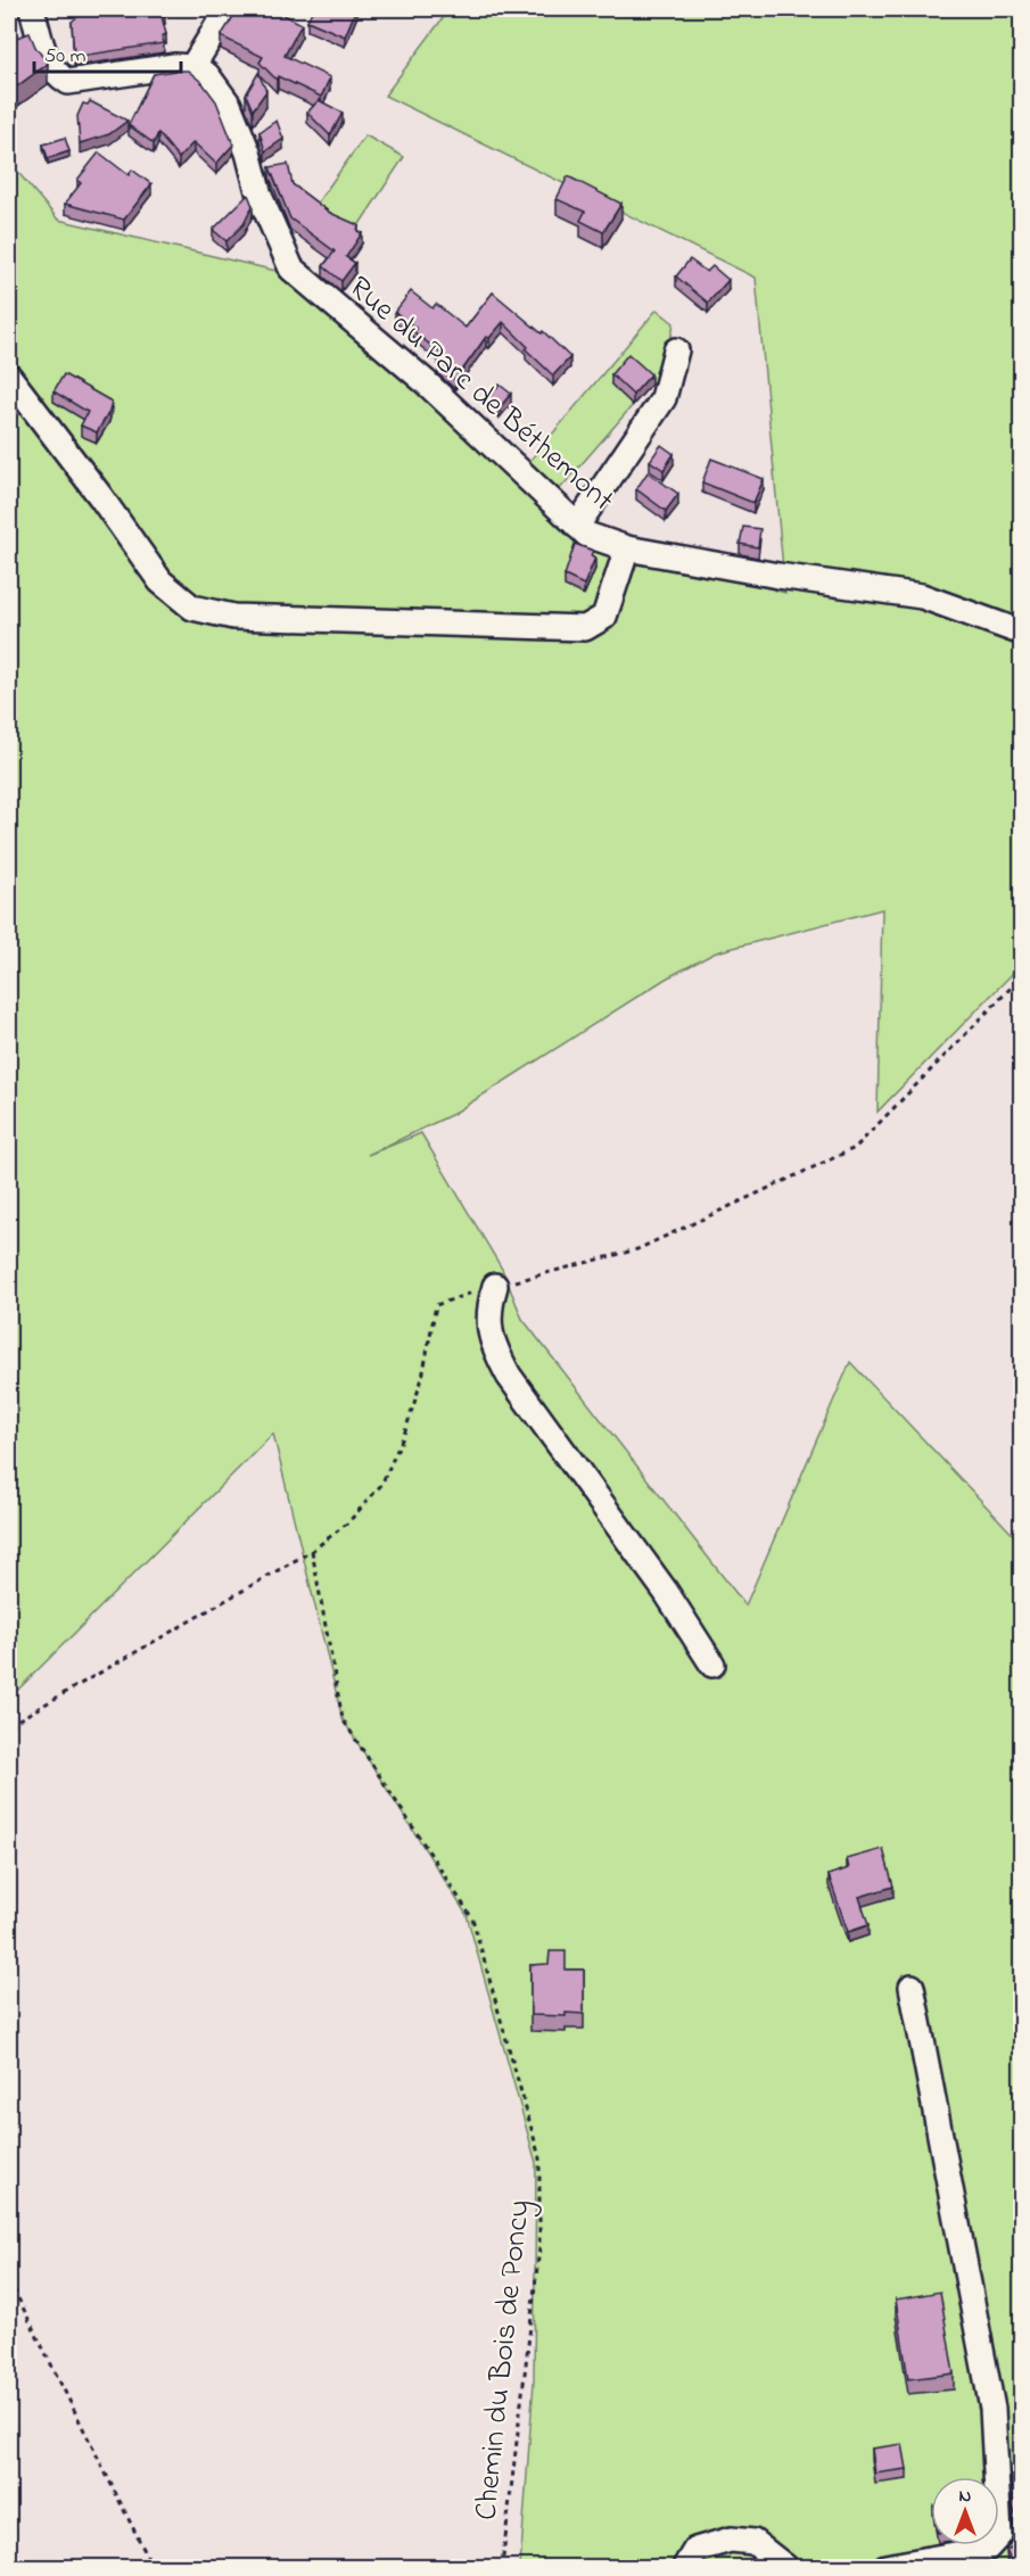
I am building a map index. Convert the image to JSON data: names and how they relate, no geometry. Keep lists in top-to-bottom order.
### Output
{
  "streets": {
    "street": ["Rue du Parc de Béthemont"],
    "path": ["Chemin du Bois de Poncy"]
  },
  "scale_bar": "50 m",
  "north": "top"
}
